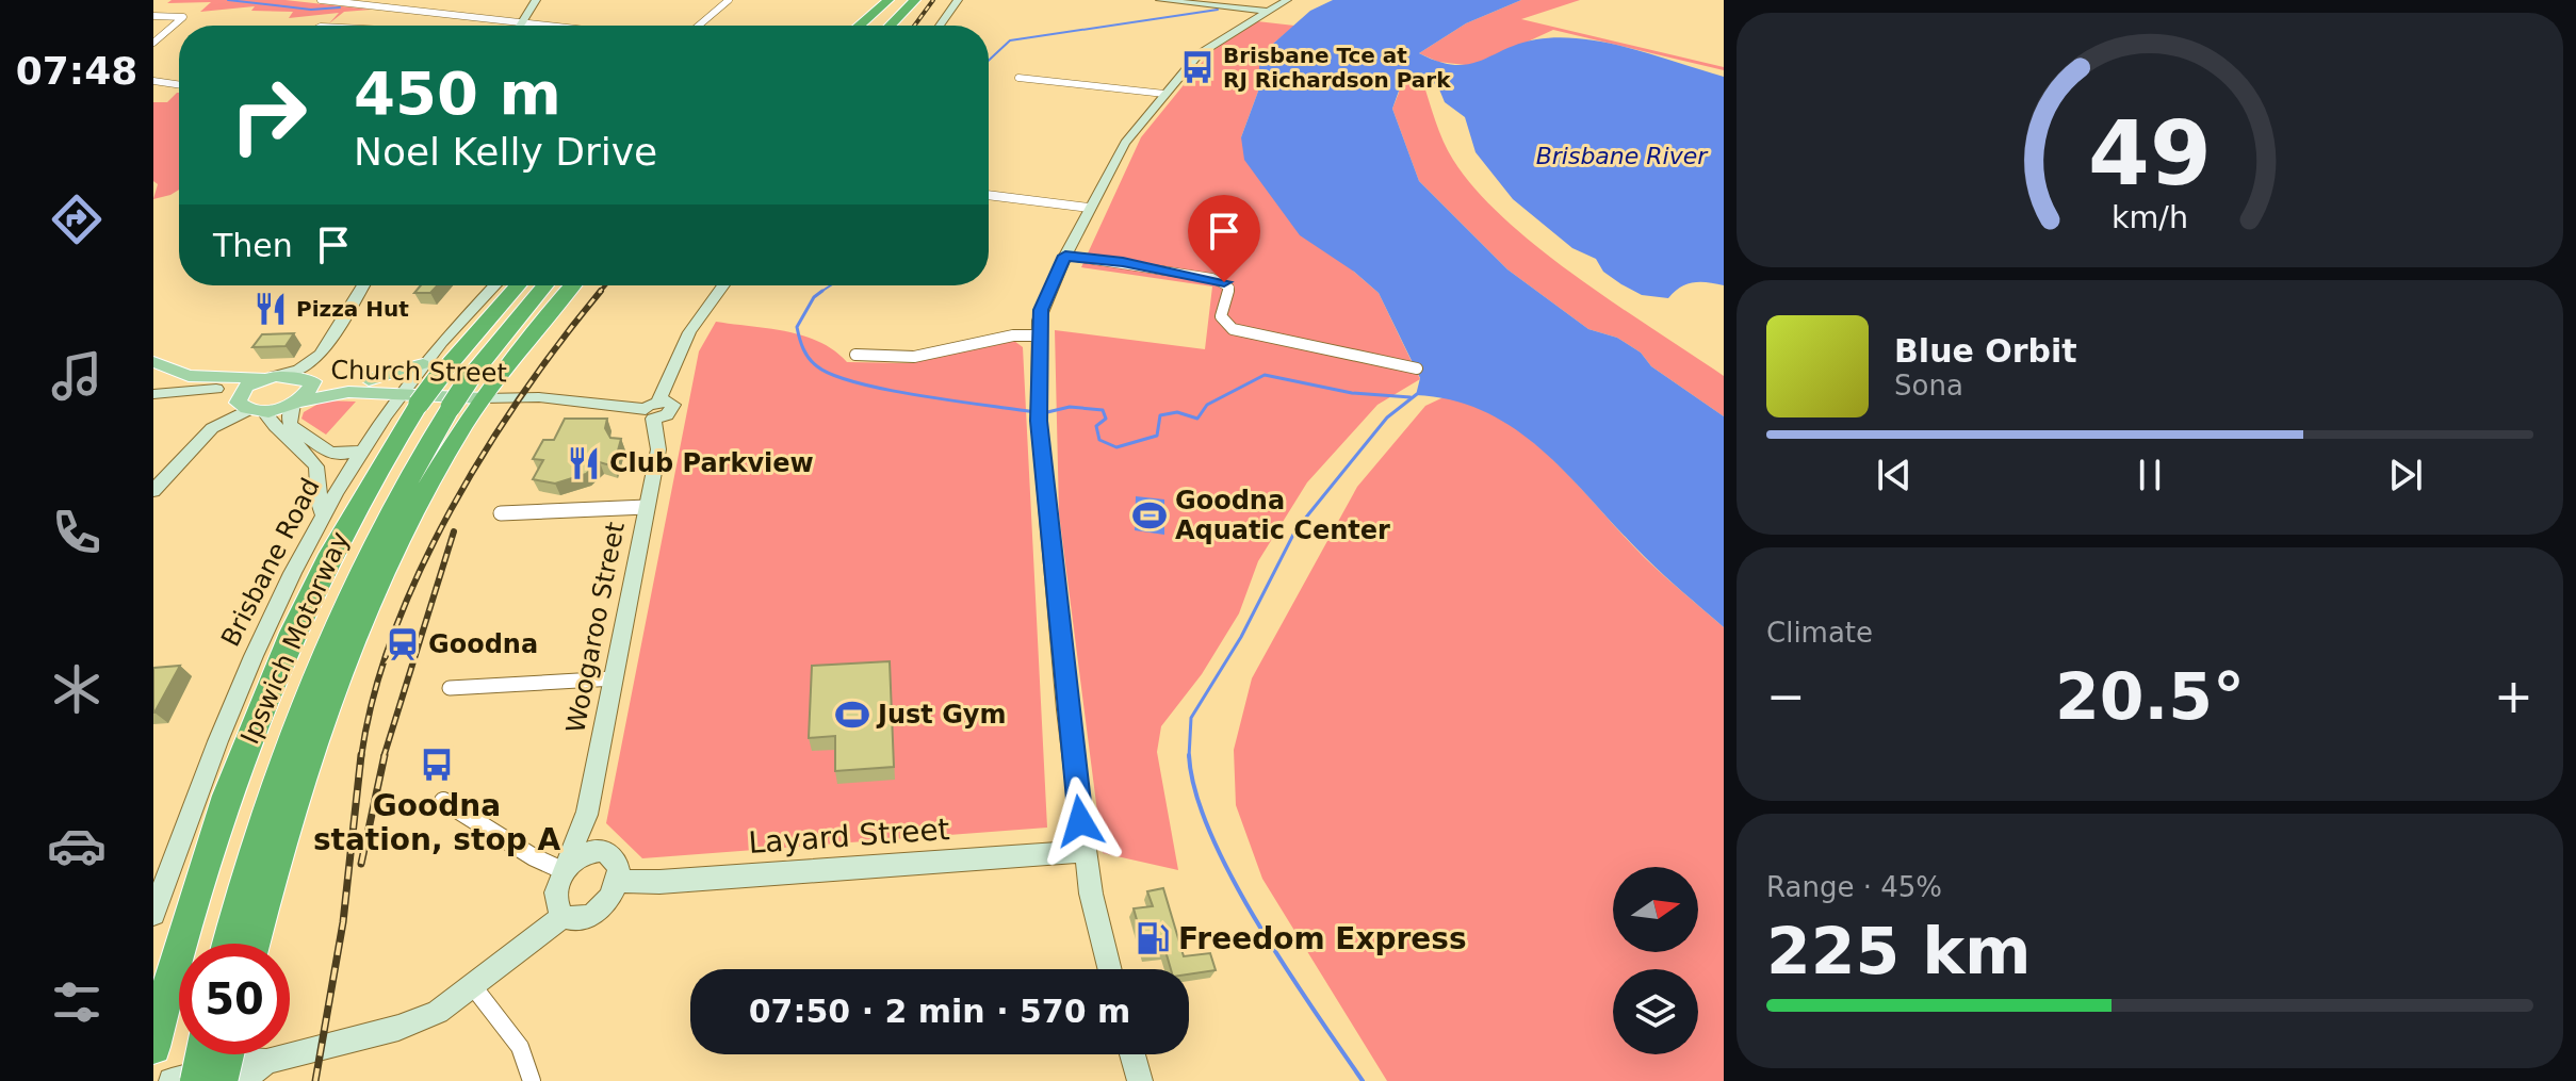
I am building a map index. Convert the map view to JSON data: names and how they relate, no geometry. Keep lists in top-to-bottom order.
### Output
{
  "streets": {
    "highway": ["Ipswich Motorway"],
    "main road": [
      "Church Street",
      "Brisbane Road",
      "Woogaroo Street",
      "Layard Street"
    ]
  },
  "crossings": [
    ["Church Street", "Brisbane Road"],
    ["Church Street", "Woogaroo Street"],
    ["Church Street", "Ipswich Motorway"],
    ["Brisbane Road", "Ipswich Motorway"],
    ["Woogaroo Street", "Layard Street"]
  ],
  "water": ["Brisbane River"],
  "places": {
    "bus stop": ["Brisbane Tce at RJ Richardson Park", "Goodna station, stop A"],
    "restaurant": ["Pizza Hut", "Club Parkview"],
    "sports": ["Goodna Aquatic Center", "Just Gym"],
    "station": ["Goodna"],
    "fuel station": ["Freedom Express"]
  },
  "north": "right",
  "page": {
    "tabs": "07:48",
    "turn": ["450 m", "Noel Kelly Drive"],
    "then": "Then",
    "song": ["Blue Orbit", "Sona"],
    "tile": [
      "Climate",
      ["Range · 45%", "225 km"]
    ],
    "heat": ["−", "20.5°", "+"],
    "limit": "50",
    "trip": "07:50 · 2 min · 570 m",
    "gauge": ["49", "km/h"]
  }
}
